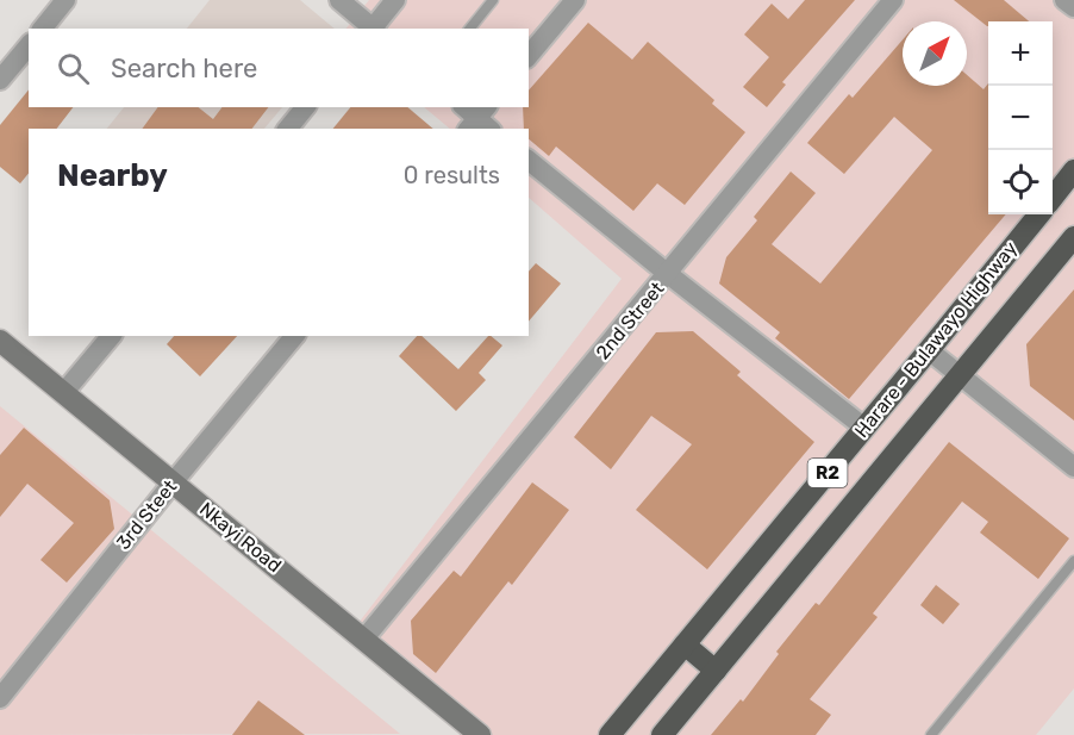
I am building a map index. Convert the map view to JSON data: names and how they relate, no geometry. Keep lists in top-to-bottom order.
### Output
{
  "streets": {
    "highway": ["Harare - Bulawayo Highway", "R2"],
    "main road": ["Nkayi Road"],
    "street": ["2nd Street", "3rd Steet"]
  },
  "crossings": [
    ["2nd Street", "Nkayi Road"],
    ["3rd Steet", "Nkayi Road"]
  ],
  "north": "top right",
  "page": {
    "map_buttons": ["+", "−"],
    "search": "Search here",
    "heading": ["Nearby", "0 results"]
  }
}
